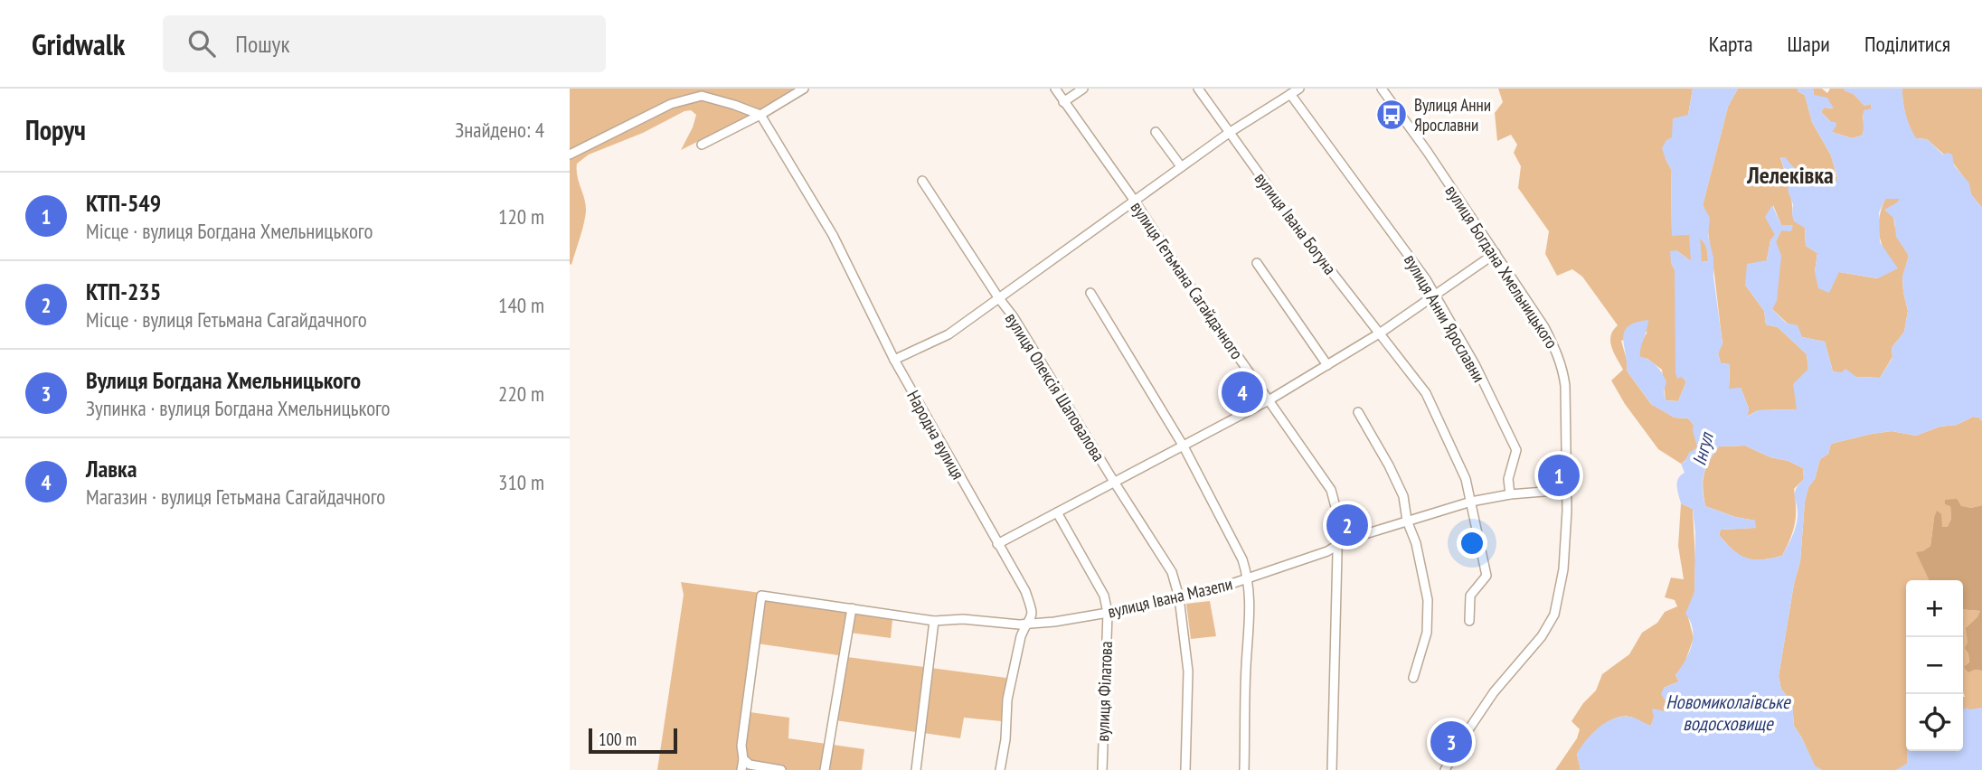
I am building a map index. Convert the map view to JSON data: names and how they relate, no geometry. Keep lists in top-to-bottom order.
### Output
{
  "streets": {
    "street": [
      "вулиця Івана Богуна",
      "вулиця Богдана Хмельницького",
      "вулиця Гетьмана Сагайдачного",
      "вулиця Анни Ярославни",
      "вулиця Олексія Шаповалова",
      "Народна вулиця",
      "вулиця Івана Мазепи",
      "вулиця Філатова"
    ]
  },
  "crossings": [
    ["вулиця Івана Богуна", "вулиця Івана Мазепи"],
    ["вулиця Богдана Хмельницького", "вулиця Івана Мазепи"],
    ["вулиця Гетьмана Сагайдачного", "вулиця Івана Мазепи"],
    ["вулиця Анни Ярославни", "вулиця Івана Мазепи"],
    ["вулиця Олексія Шаповалова", "вулиця Івана Мазепи"],
    ["Народна вулиця", "вулиця Івана Мазепи"],
    ["вулиця Івана Мазепи", "вулиця Філатова"]
  ],
  "districts": ["Лелеківка"],
  "water": ["Інгул", "Новомиколаївське водосховище"],
  "places": {
    "bus stop": ["Вулиця Анни Ярославни"]
  },
  "scale_bar": "100 m",
  "page": {
    "header": "Gridwalk",
    "search": "Пошук",
    "nav": ["Карта", "Шари", "Поділитися"],
    "heading": ["Поруч", "Знайдено: 4"],
    "list": [
      {
        "mark": "1",
        "name": "КТП-549",
        "note": "Місце · вулиця Богдана Хмельницького",
        "value": "120 m"
      },
      {
        "mark": "2",
        "name": "КТП-235",
        "note": "Місце · вулиця Гетьмана Сагайдачного",
        "value": "140 m"
      },
      {
        "mark": "3",
        "name": "Вулиця Богдана Хмельницького",
        "note": "Зупинка · вулиця Богдана Хмельницького",
        "value": "220 m"
      },
      {
        "mark": "4",
        "name": "Лавка",
        "note": "Магазин · вулиця Гетьмана Сагайдачного",
        "value": "310 m"
      }
    ],
    "pins": [
      "4",
      "1",
      "2",
      "3"
    ],
    "map_buttons": ["+", "−"],
    "scale": "100 m"
  }
}
